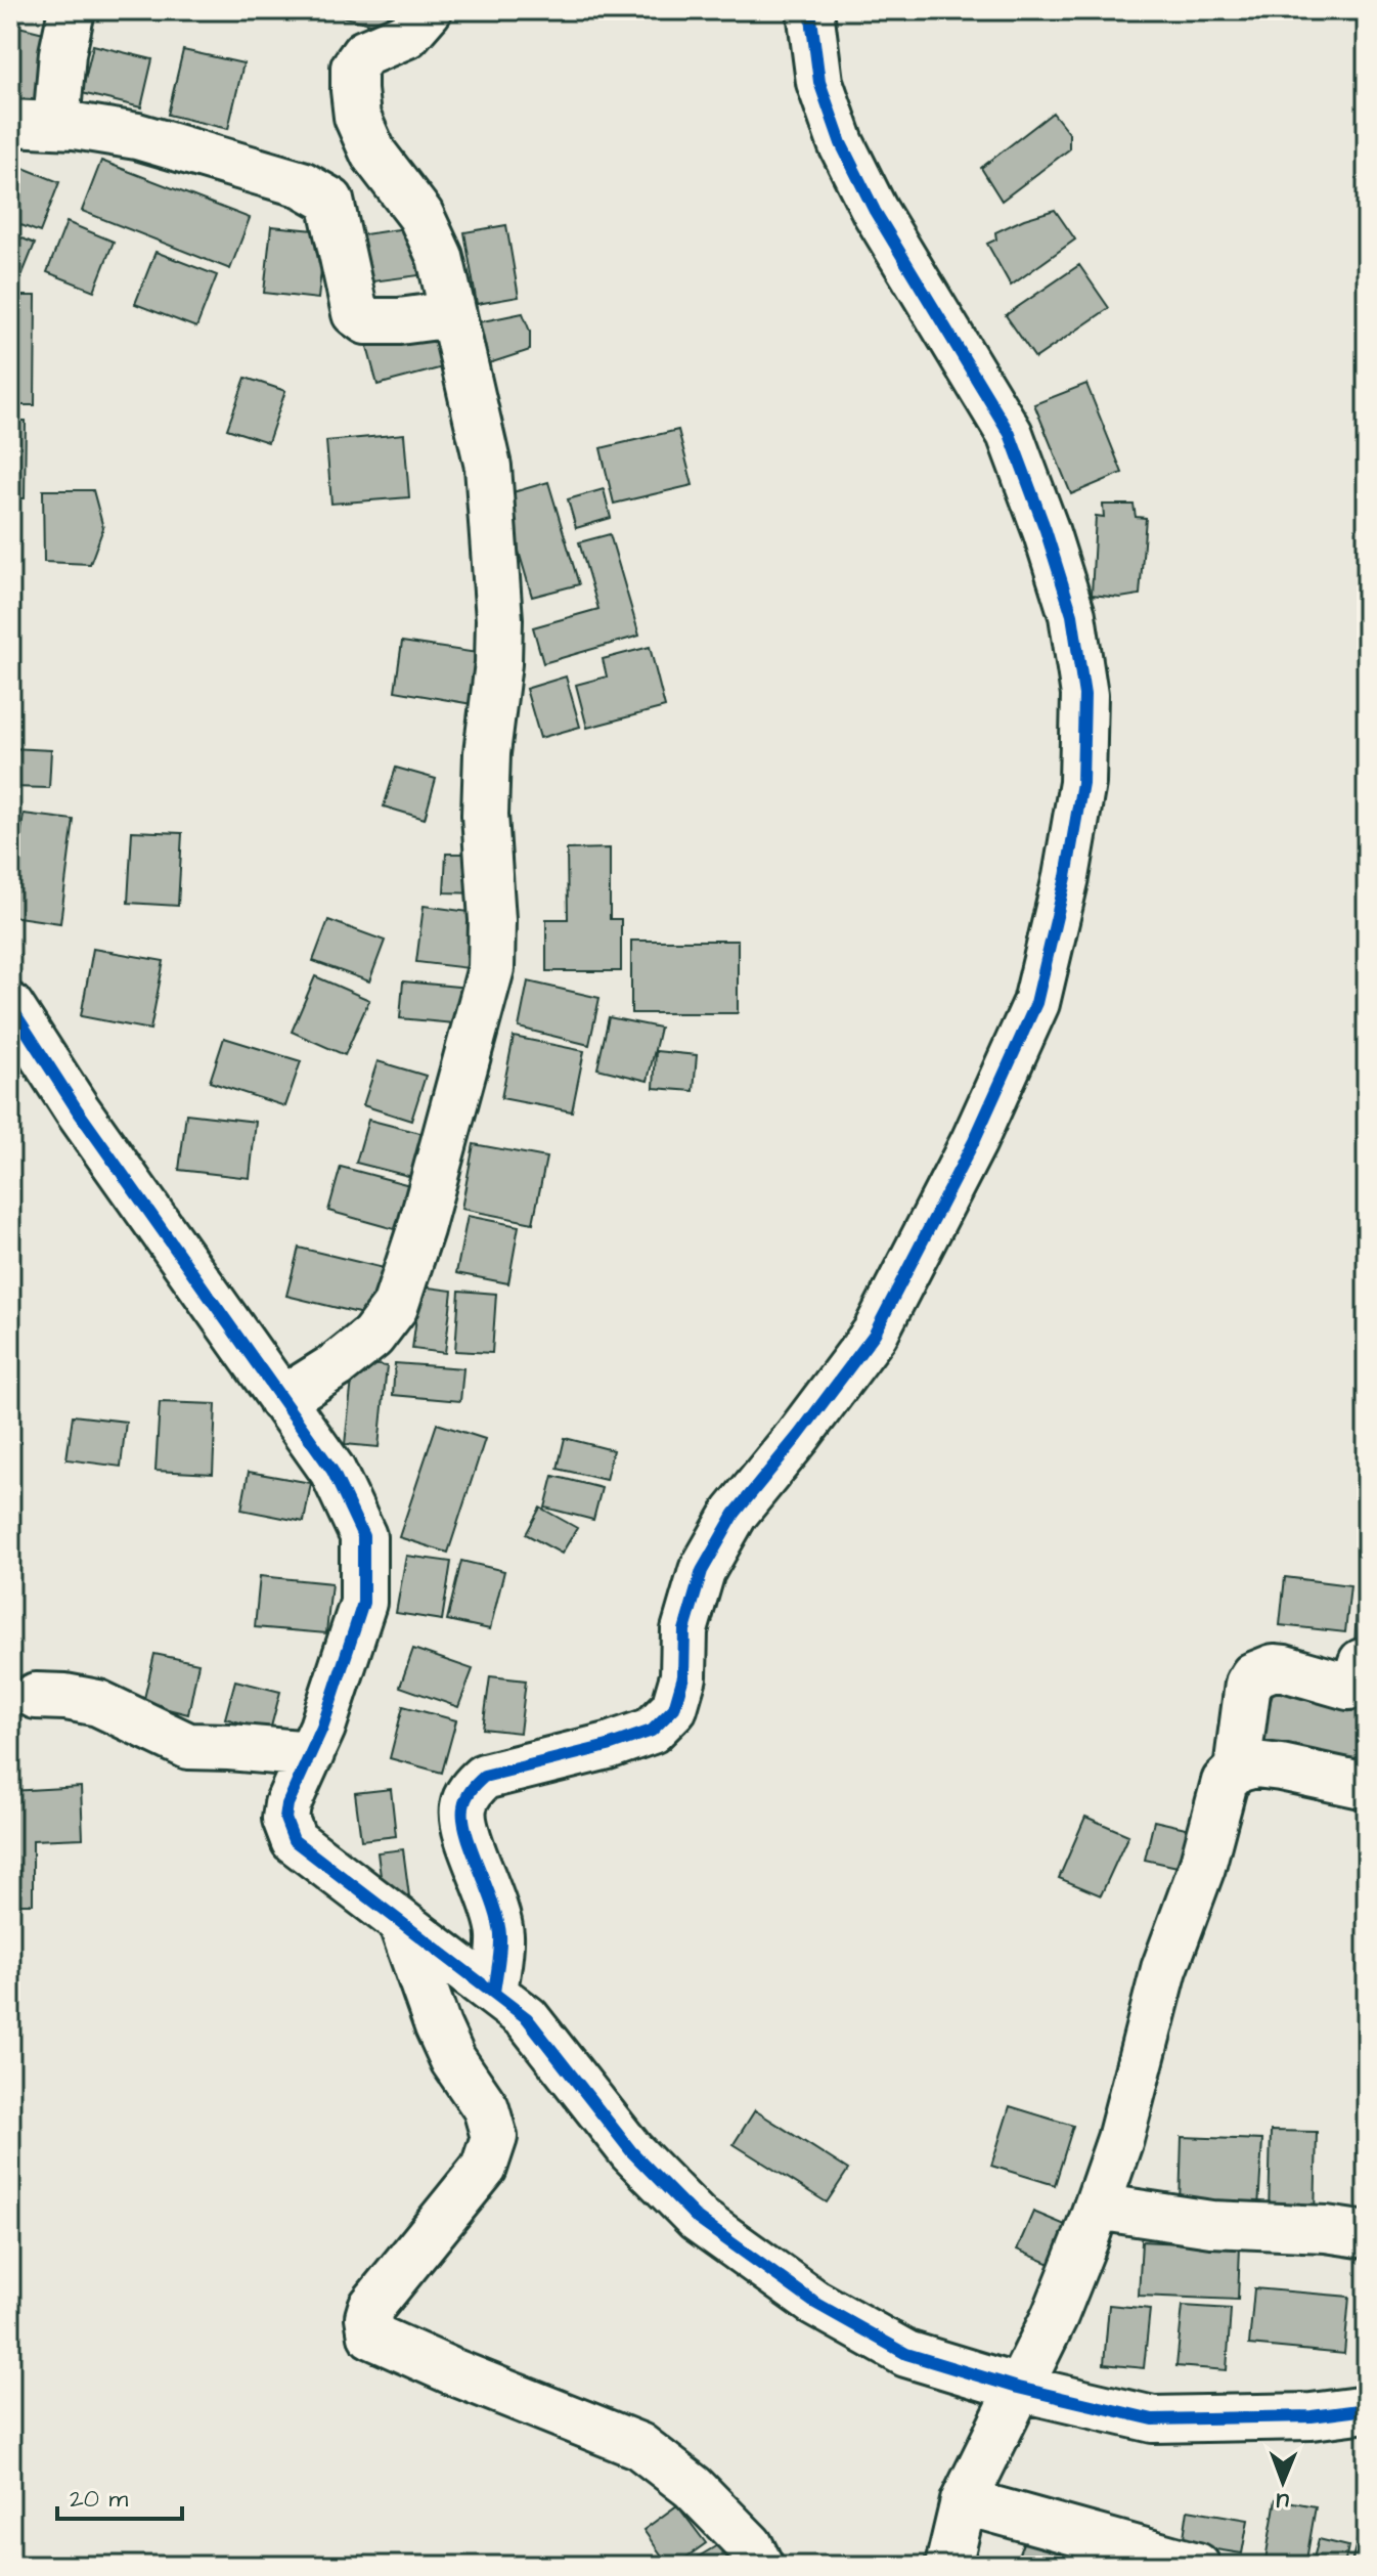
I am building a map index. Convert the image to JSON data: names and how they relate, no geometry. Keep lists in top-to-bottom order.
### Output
{
  "scale_bar": "20 m",
  "north": "bottom"
}
